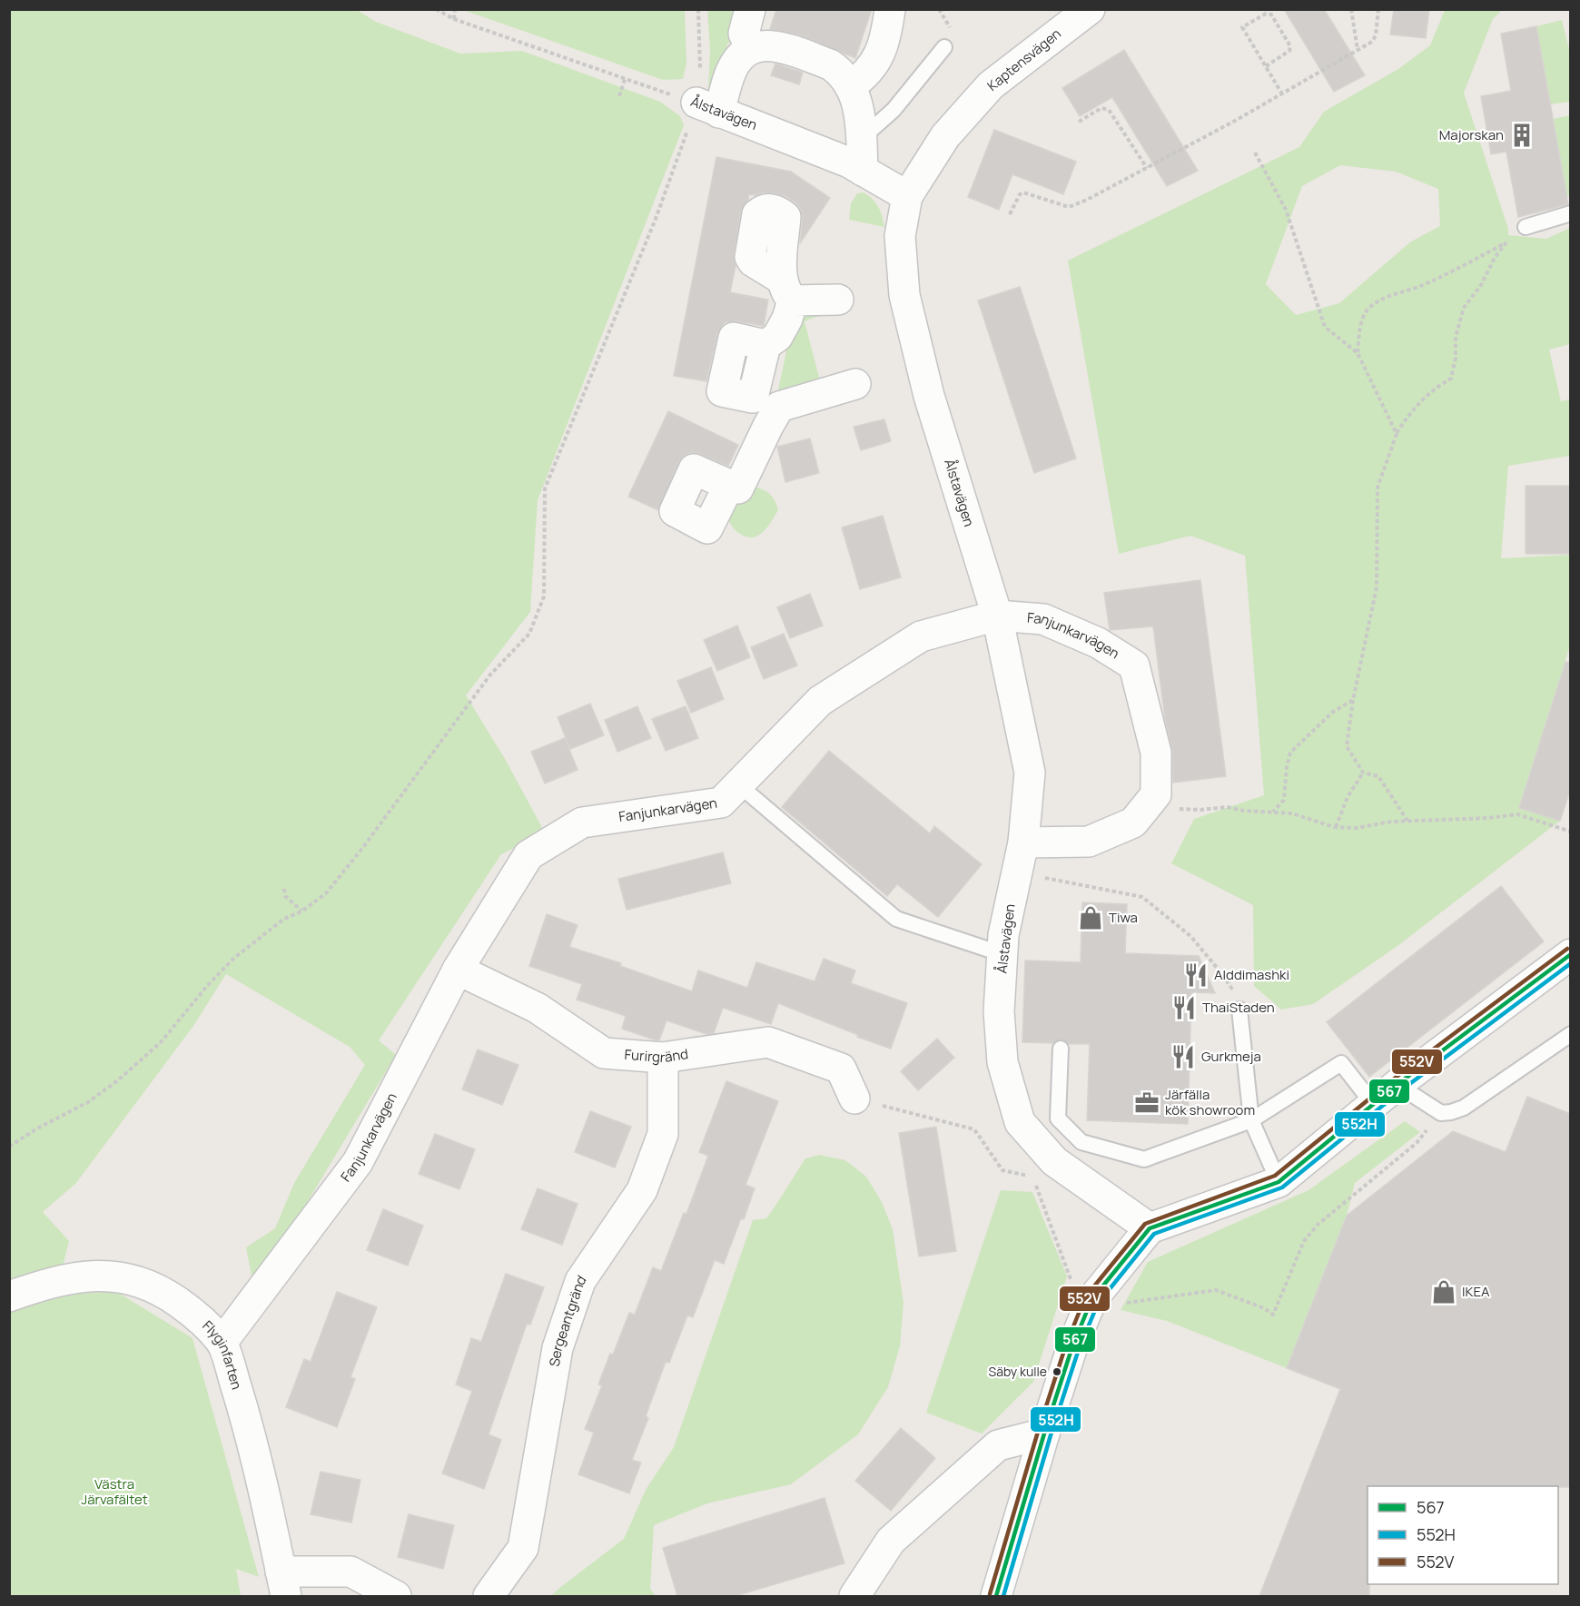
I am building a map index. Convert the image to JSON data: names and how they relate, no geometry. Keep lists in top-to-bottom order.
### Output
{
  "streets": {
    "street": [
      "Kaptensvägen",
      "Ålstavägen",
      "Fanjunkarvägen",
      "Furirgränd",
      "Sergeantgränd",
      "Flyginfarten"
    ]
  },
  "crossings": [
    ["Kaptensvägen", "Ålstavägen"],
    ["Ålstavägen", "Fanjunkarvägen"],
    ["Fanjunkarvägen", "Furirgränd"],
    ["Fanjunkarvägen", "Flyginfarten"],
    ["Furirgränd", "Sergeantgränd"]
  ],
  "parks": ["Västra Järvafältet"],
  "places": {
    "building": ["Majorskan"],
    "shop": ["Tiwa", "IKEA"],
    "restaurant": ["Alddimashki", "ThaiStaden", "Gurkmeja"],
    "office": ["Järfälla kök showroom"],
    "other": ["Säby kulle"]
  },
  "lines": ["transit line 552V", "transit line 567", "transit line 552H"],
  "legend": ["567", "552H", "552V"]
}
